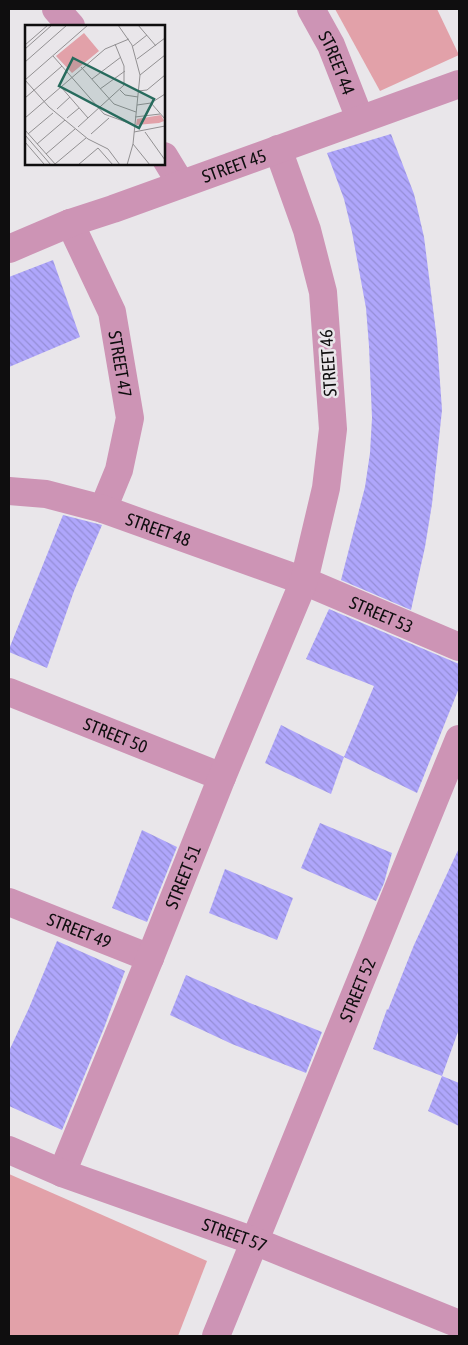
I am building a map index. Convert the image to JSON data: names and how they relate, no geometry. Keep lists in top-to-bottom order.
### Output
{
  "streets": {
    "street": [
      "STREET 44",
      "STREET 45",
      "STREET 46",
      "STREET 47",
      "STREET 48",
      "STREET 53",
      "STREET 50",
      "STREET 51",
      "STREET 49",
      "STREET 52",
      "STREET 57"
    ]
  },
  "crossings": [
    ["STREET 44", "STREET 45"],
    ["STREET 45", "STREET 46"],
    ["STREET 45", "STREET 47"],
    ["STREET 46", "STREET 48"],
    ["STREET 46", "STREET 53"],
    ["STREET 46", "STREET 51"],
    ["STREET 47", "STREET 48"],
    ["STREET 48", "STREET 53"],
    ["STREET 48", "STREET 51"],
    ["STREET 53", "STREET 51"],
    ["STREET 50", "STREET 51"],
    ["STREET 51", "STREET 49"],
    ["STREET 51", "STREET 57"],
    ["STREET 52", "STREET 57"]
  ]
}
